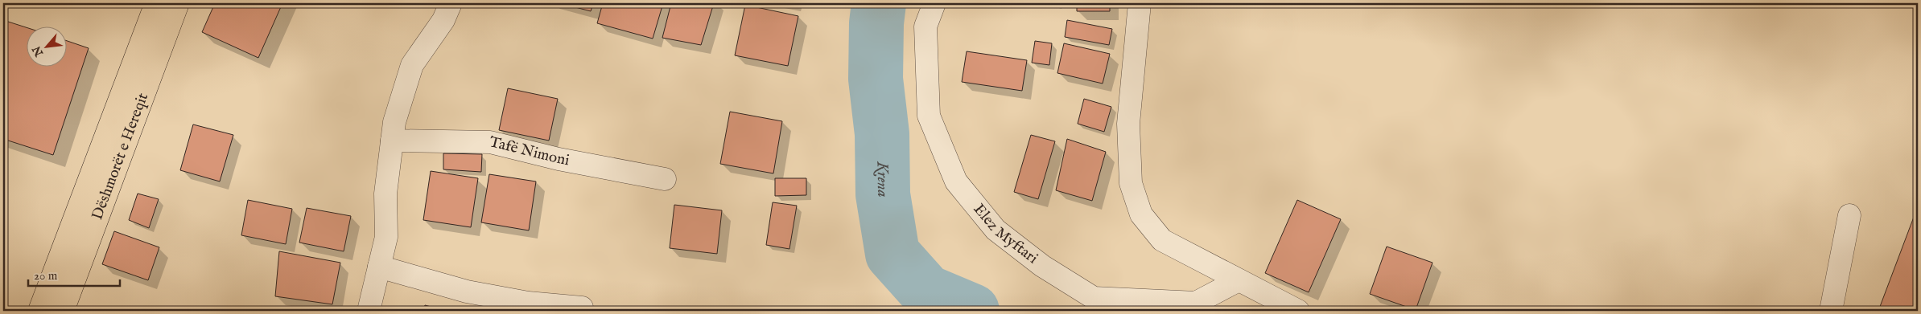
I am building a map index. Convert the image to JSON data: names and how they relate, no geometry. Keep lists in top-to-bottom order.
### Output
{
  "streets": {
    "main road": ["Dëshmorët e Hereqit"],
    "street": ["Tafë Nimoni", "Elez Myftari"]
  },
  "water": ["Krena"],
  "scale_bar": "20 m",
  "north": "bottom left"
}
